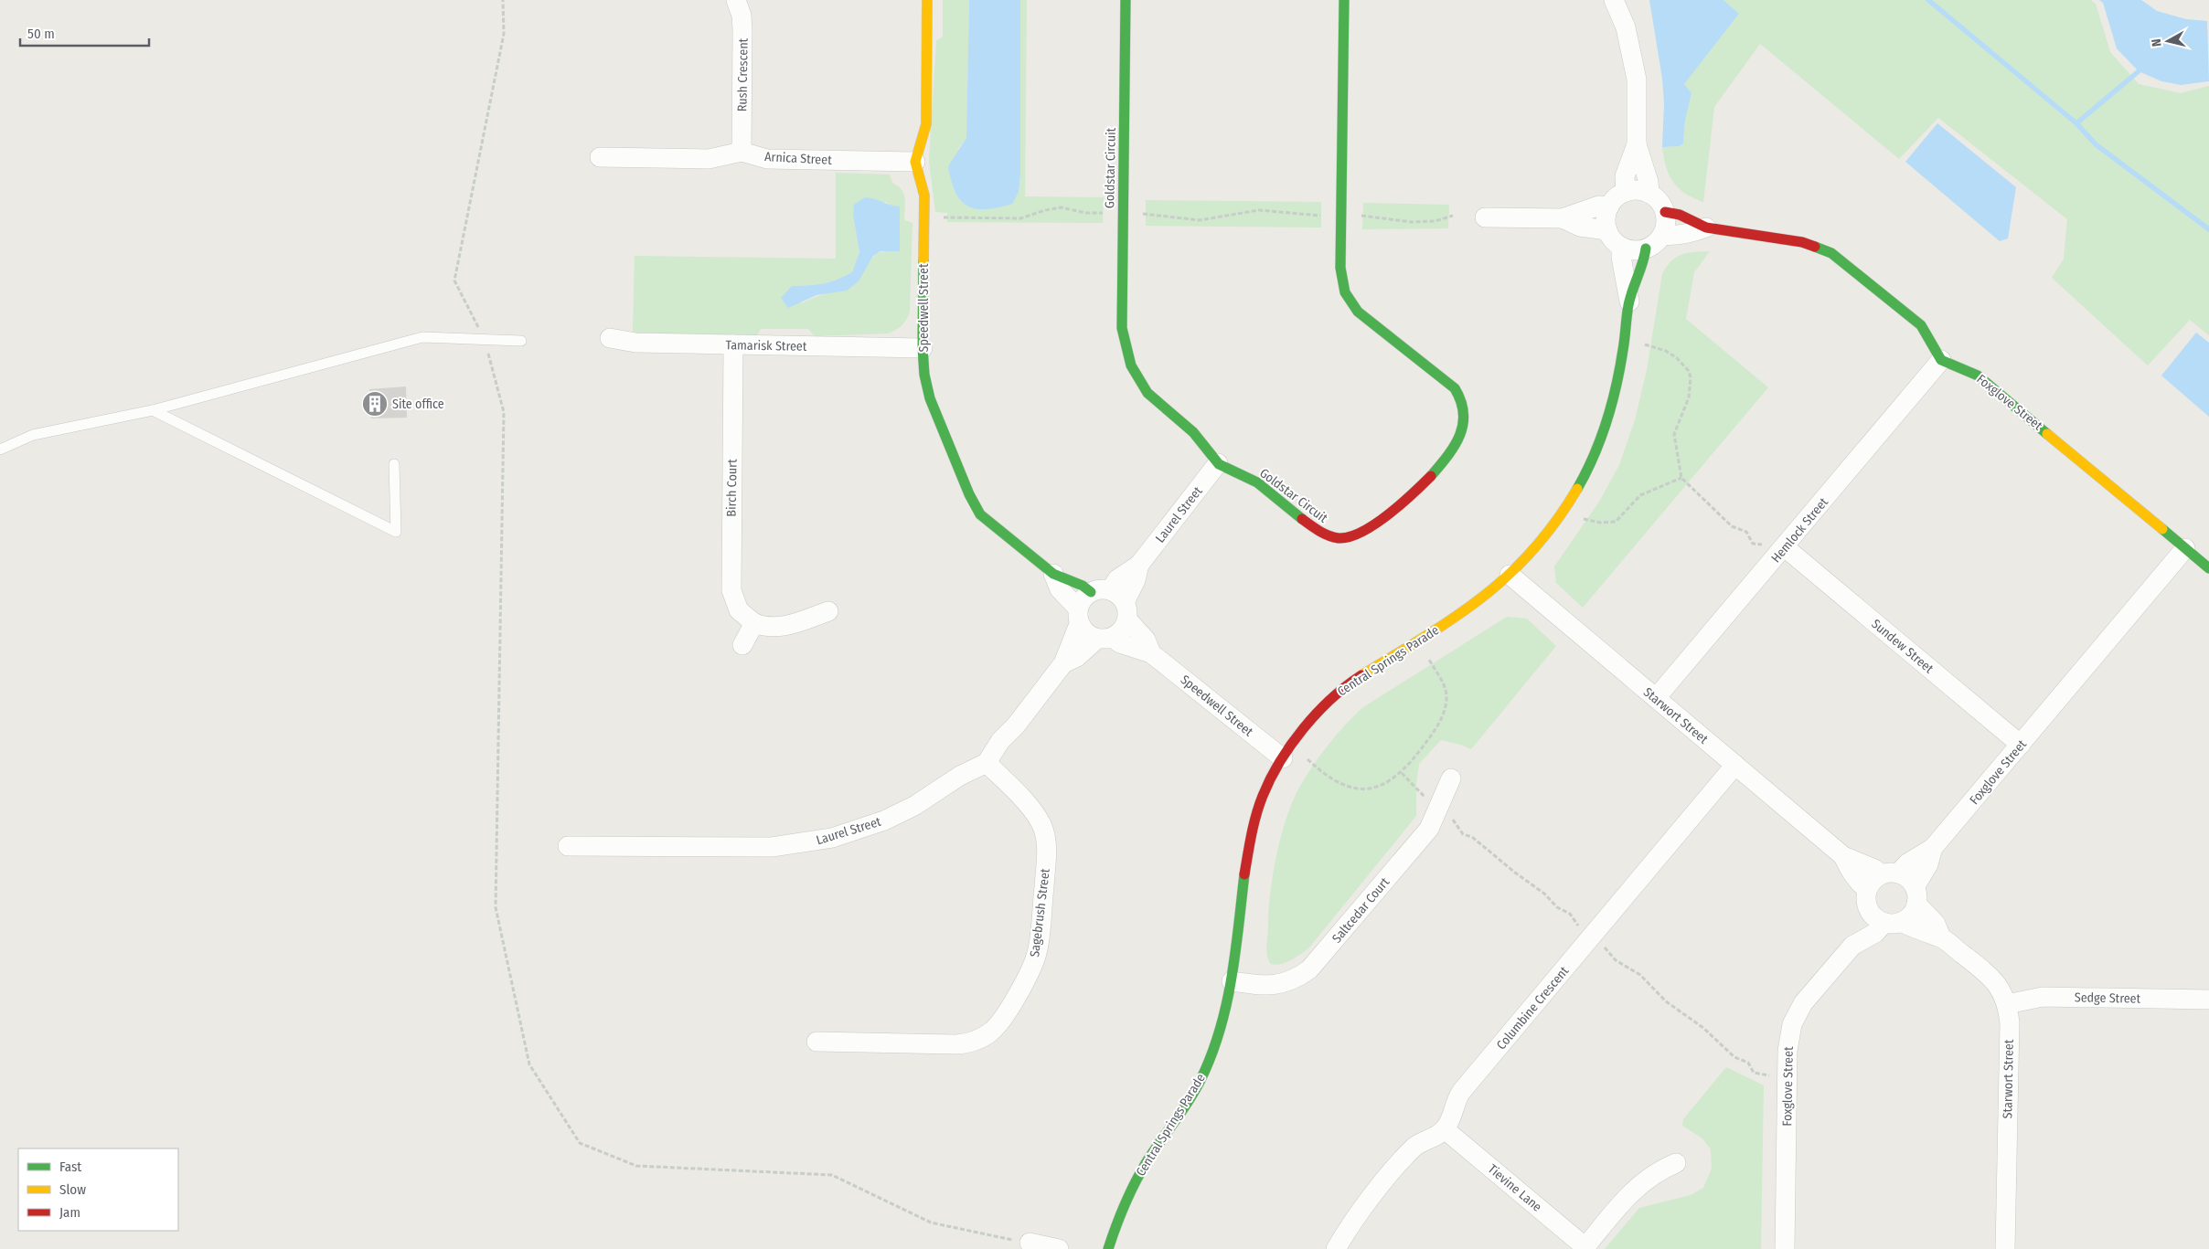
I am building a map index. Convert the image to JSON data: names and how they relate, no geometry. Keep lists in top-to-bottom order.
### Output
{
  "streets": {
    "street": [
      "Rush Crescent",
      "Arnica Street",
      "Goldstar Circuit",
      "Speedwell Street",
      "Tamarisk Street",
      "Foxglove Street",
      "Birch Court",
      "Laurel Street",
      "Hemlock Street",
      "Sundew Street",
      "Central Springs Parade",
      "Starwort Street",
      "Saltcedar Court",
      "Sagebrush Street",
      "Sedge Street",
      "Columbine Crescent",
      "Tievine Lane"
    ]
  },
  "crossings": [
    ["Rush Crescent", "Arnica Street"],
    ["Arnica Street", "Speedwell Street"],
    ["Goldstar Circuit", "Laurel Street"],
    ["Speedwell Street", "Tamarisk Street"],
    ["Speedwell Street", "Laurel Street"],
    ["Speedwell Street", "Central Springs Parade"],
    ["Tamarisk Street", "Birch Court"],
    ["Foxglove Street", "Hemlock Street"],
    ["Foxglove Street", "Sundew Street"],
    ["Foxglove Street", "Starwort Street"],
    ["Laurel Street", "Sagebrush Street"],
    ["Hemlock Street", "Sundew Street"],
    ["Hemlock Street", "Starwort Street"],
    ["Central Springs Parade", "Starwort Street"],
    ["Central Springs Parade", "Saltcedar Court"],
    ["Starwort Street", "Sedge Street"],
    ["Starwort Street", "Columbine Crescent"],
    ["Columbine Crescent", "Tievine Lane"]
  ],
  "places": {
    "building": ["Site office"]
  },
  "legend": ["Fast", "Slow", "Jam"],
  "scale_bar": "50 m",
  "north": "left"
}
